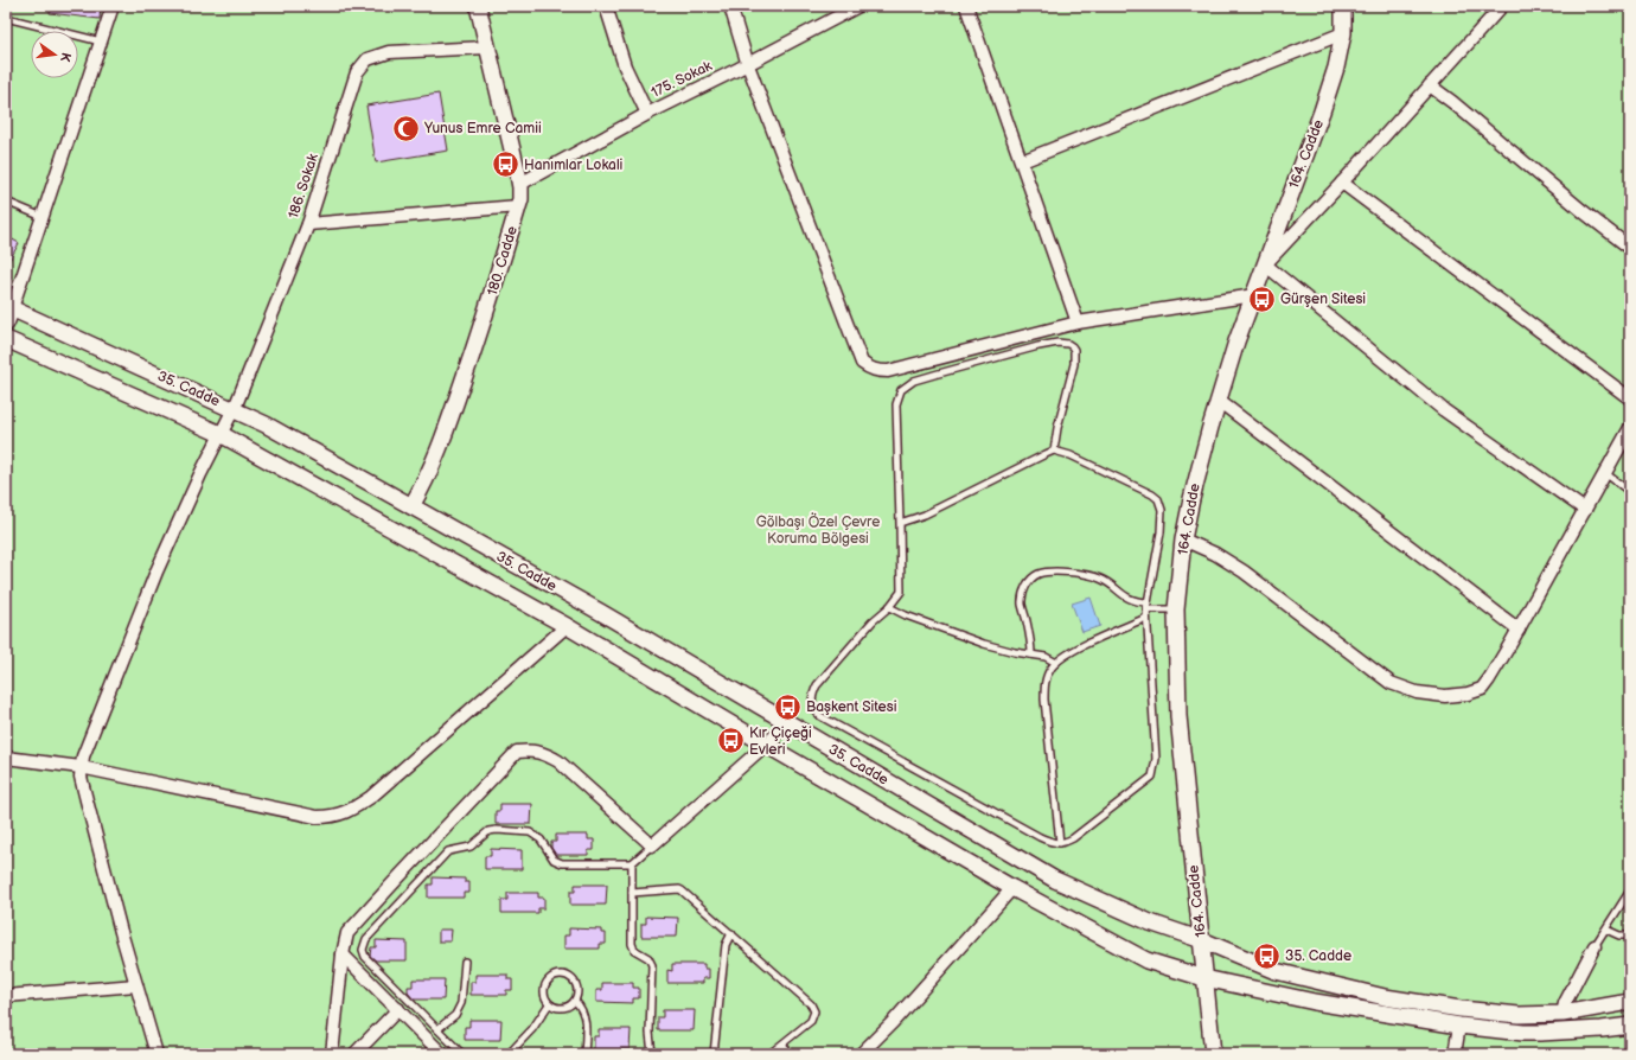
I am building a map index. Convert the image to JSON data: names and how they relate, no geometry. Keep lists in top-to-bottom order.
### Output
{
  "streets": {
    "street": [
      "175. Sokak",
      "164. Cadde",
      "186. Sokak",
      "180. Cadde",
      "35. Cadde"
    ]
  },
  "crossings": [
    ["175. Sokak", "180. Cadde"],
    ["164. Cadde", "35. Cadde"],
    ["186. Sokak", "180. Cadde"],
    ["186. Sokak", "35. Cadde"],
    ["180. Cadde", "35. Cadde"]
  ],
  "parks": ["Gölbaşı Özel Çevre Koruma Bölgesi"],
  "places": {
    "mosque": ["Yunus Emre Camii"],
    "bus stop": [
      "Hanımlar Lokali",
      "Gürşen Sitesi",
      "Başkent Sitesi",
      "Kır Çiçeği Evleri",
      "35. Cadde"
    ]
  },
  "north": "right"
}
